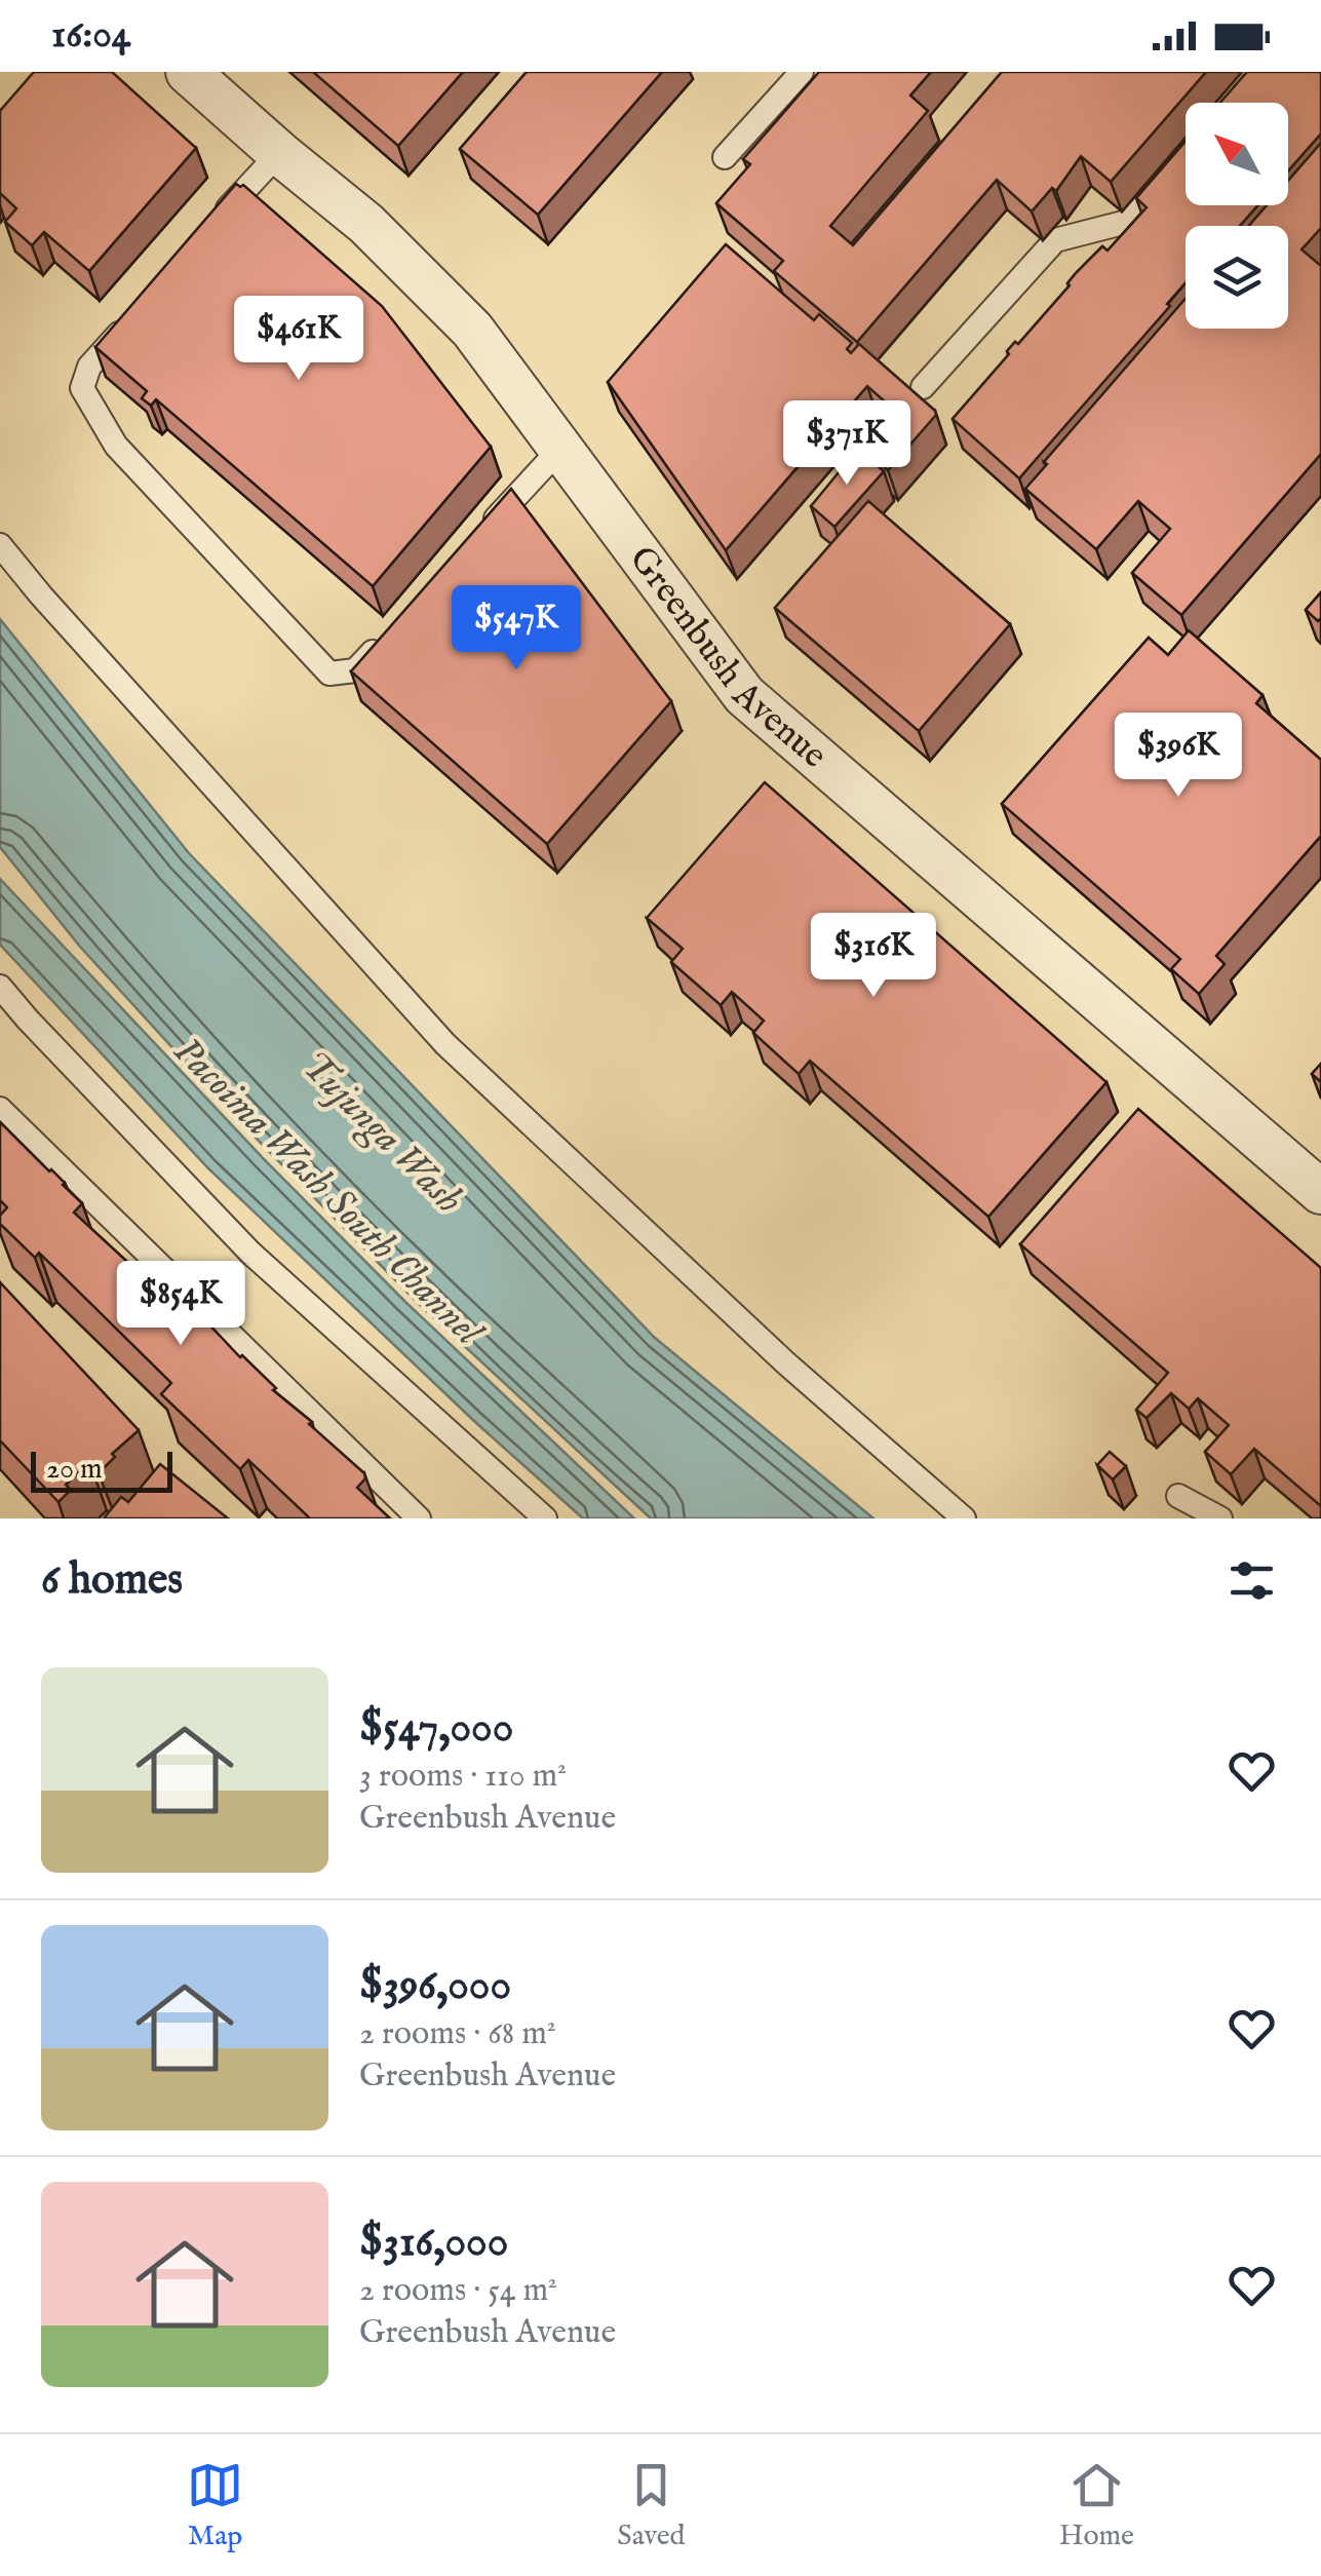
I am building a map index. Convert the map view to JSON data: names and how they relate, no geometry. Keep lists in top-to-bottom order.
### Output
{
  "streets": {
    "street": ["Greenbush Avenue"]
  },
  "water": ["Tujunga Wash", "Pacoima Wash South Channel"],
  "scale_bar": "20 m",
  "north": "top left",
  "page": {
    "status": "16:04",
    "price": [
      "$461K",
      "$371K",
      "$547K",
      "$396K",
      "$316K",
      "$854K"
    ],
    "scale": "20 m",
    "heading": "6 homes",
    "list": [
      {
        "name": "$547,000",
        "note": "3 rooms · 110 m² · Greenbush Avenue"
      },
      {
        "name": "$396,000",
        "note": "2 rooms · 68 m² · Greenbush Avenue"
      },
      {
        "name": "$316,000",
        "note": "2 rooms · 54 m² · Greenbush Avenue"
      }
    ],
    "tabs": ["Map", "Saved", "Home"]
  }
}
